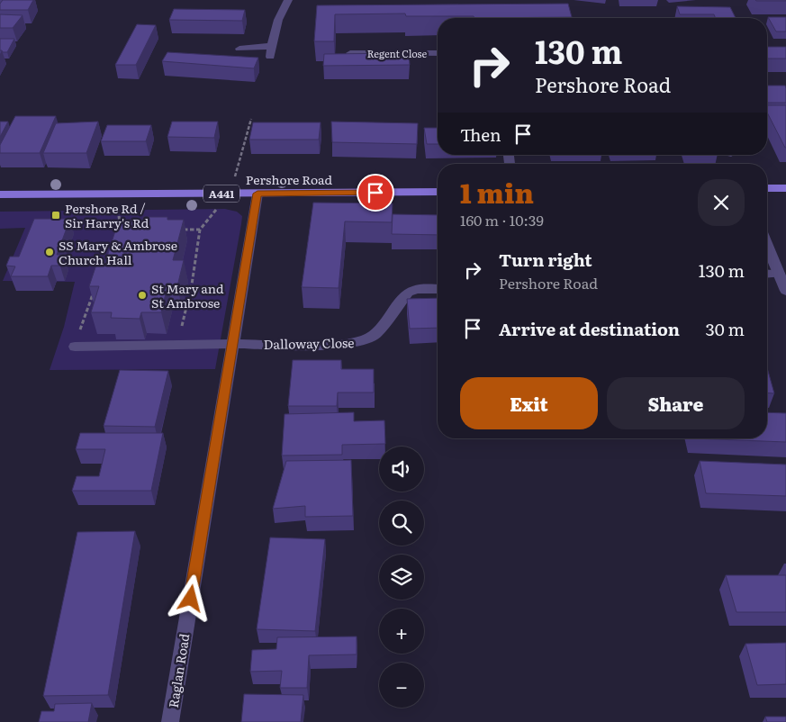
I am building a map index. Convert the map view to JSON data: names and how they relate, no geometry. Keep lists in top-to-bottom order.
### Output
{
  "streets": {
    "main road": ["Pershore Road", "A441"],
    "street": ["Regent Close", "Dalloway Close", "Raglan Road"]
  },
  "crossings": [
    ["Pershore Road", "Raglan Road"],
    ["Dalloway Close", "Raglan Road"]
  ],
  "places": {
    "transit": ["Pershore Rd / Sir Harry's Rd"],
    "other": ["SS Mary & Ambrose Church Hall", "St Mary and St Ambrose"]
  },
  "page": {
    "turn": ["130 m", "Pershore Road"],
    "then": "Then",
    "heading": ["1 min", "160 m · 10:39"],
    "list": [
      {
        "name": "Turn right",
        "note": "Pershore Road",
        "value": "130 m"
      },
      {
        "name": "Arrive at destination",
        "value": "30 m"
      }
    ],
    "buttons": ["Exit", "Share"],
    "map_buttons": ["+", "−"]
  }
}
